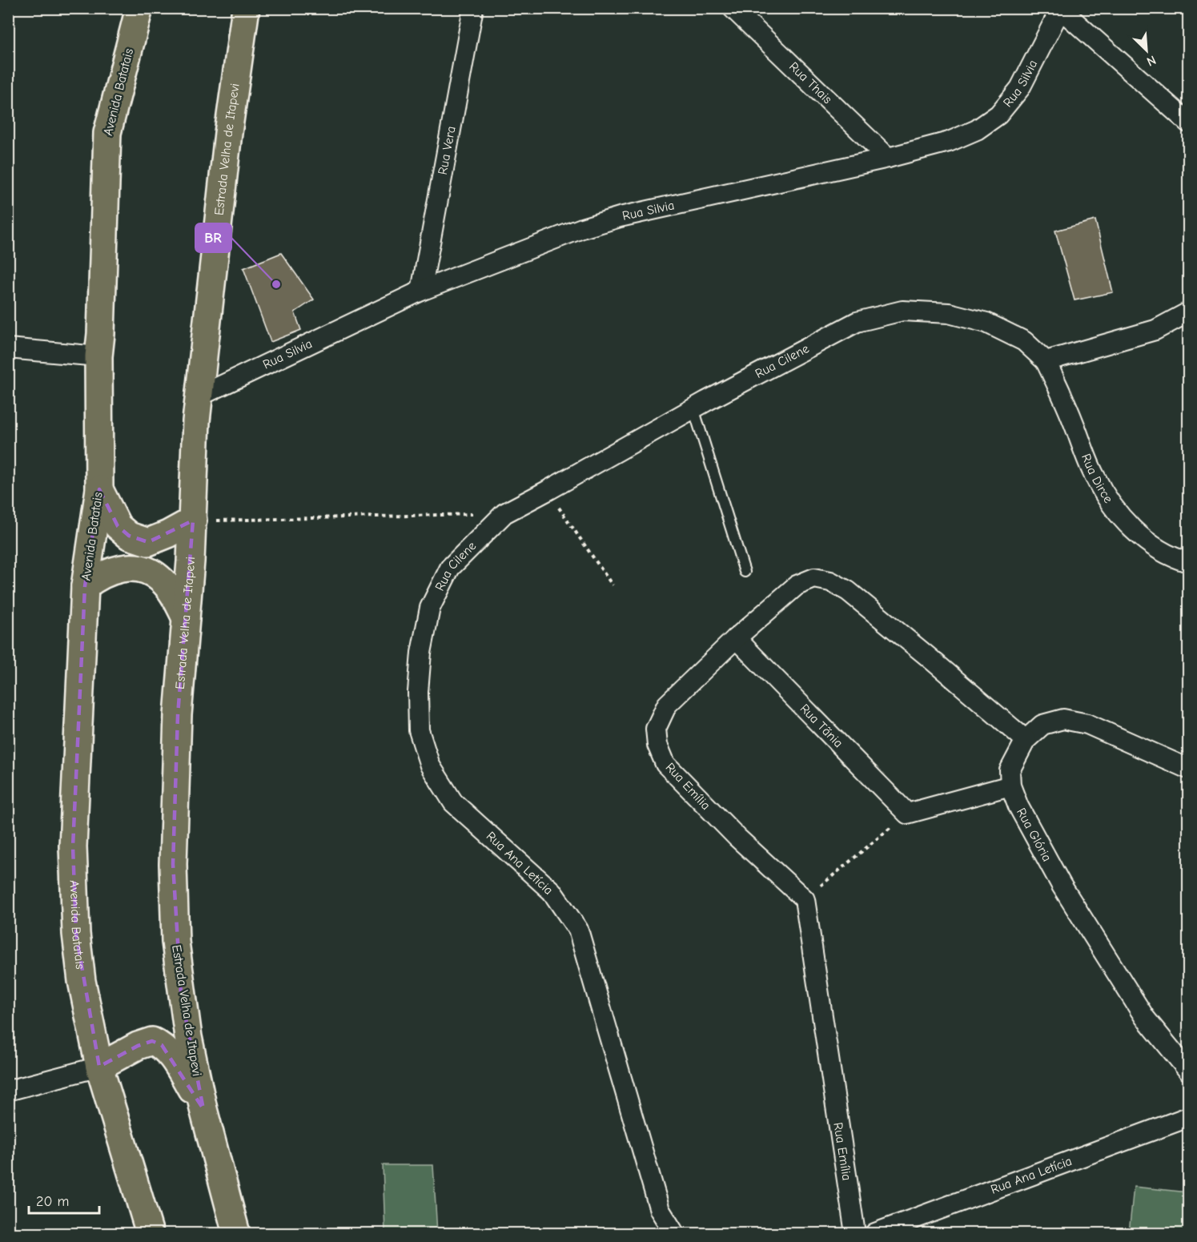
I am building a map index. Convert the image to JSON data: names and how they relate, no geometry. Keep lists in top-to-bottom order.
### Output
{
  "streets": {
    "main road": ["Avenida Batatais", "Estrada Velha de Itapevi"],
    "street": [
      "Rua Silvia",
      "Rua Thais",
      "Rua Vera",
      "Rua Cilene",
      "Rua Dirce",
      "Rua Tãnia",
      "Rua Emília",
      "Rua Glória",
      "Rua Ana Letícia"
    ]
  },
  "crossings": [
    ["Rua Silvia", "Rua Thais"],
    ["Rua Silvia", "Estrada Velha de Itapevi"],
    ["Rua Silvia", "Rua Vera"],
    ["Rua Cilene", "Rua Dirce"],
    ["Rua Cilene", "Rua Ana Letícia"],
    ["Rua Tãnia", "Rua Emília"],
    ["Rua Emília", "Rua Glória"]
  ],
  "places": ["BR"],
  "scale_bar": "20 m",
  "north": "bottom right"
}
